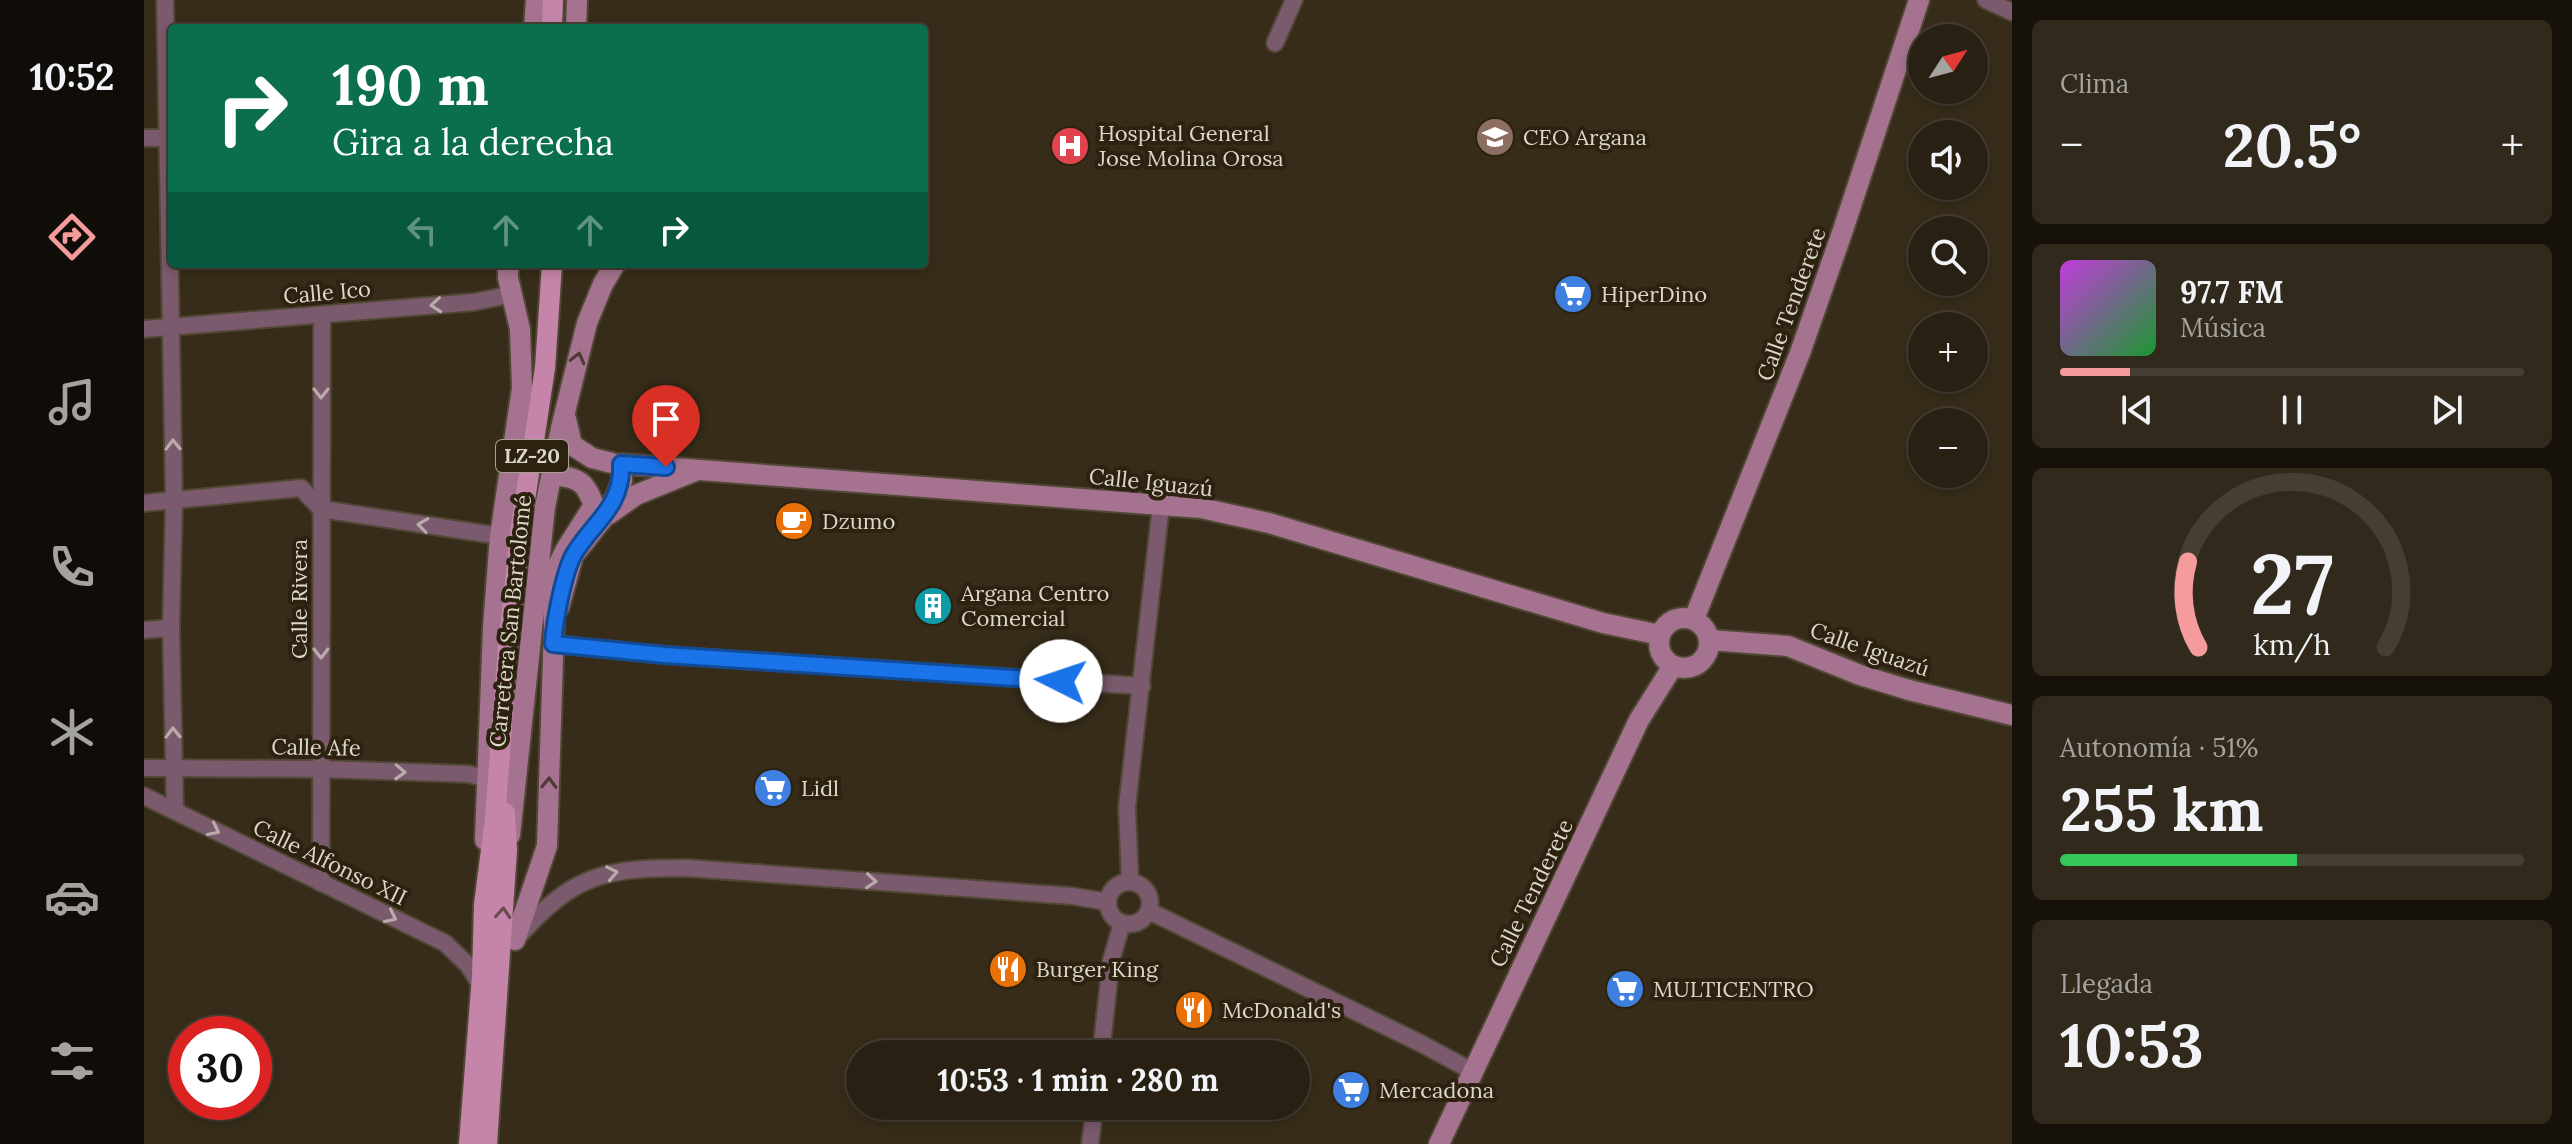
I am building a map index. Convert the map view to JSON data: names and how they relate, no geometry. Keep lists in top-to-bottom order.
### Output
{
  "streets": {
    "main road": ["LZ-20", "Carretera San Bartolomé"],
    "street": [
      "Calle Ico",
      "Calle Tenderete",
      "Calle Iguazú",
      "Calle Rivera",
      "Calle Afe",
      "Calle Alfonso XII"
    ]
  },
  "crossings": [
    ["Calle Ico", "Calle Rivera"],
    ["Calle Ico", "Carretera San Bartolomé"],
    ["Calle Tenderete", "Calle Iguazú"],
    ["LZ-20", "Carretera San Bartolomé"],
    ["LZ-20", "Calle Alfonso XII"],
    ["Calle Rivera", "Calle Afe"],
    ["Calle Rivera", "Calle Alfonso XII"],
    ["Carretera San Bartolomé", "Calle Afe"]
  ],
  "one_way": [
    "Calle Ico",
    "Calle Rivera",
    "Calle Afe",
    "Calle Alfonso XII"
  ],
  "places": {
    "school or university": ["CEO Argana"],
    "hospital": ["Hospital General Jose Molina Orosa"],
    "supermarket": [
      "HiperDino",
      "Lidl",
      "MULTICENTRO",
      "Mercadona"
    ],
    "cafe": ["Dzumo"],
    "building": ["Argana Centro Comercial"],
    "restaurant": ["Burger King", "McDonald's"]
  },
  "north": "top right",
  "page": {
    "tabs": "10:52",
    "tile": [
      "Clima",
      ["Autonomía · 51%", "255 km"],
      ["Llegada", "10:53"]
    ],
    "map_buttons": ["+", "−"],
    "turn": ["190 m", "Gira a la derecha"],
    "heat": ["−", "20.5°", "+"],
    "song": ["97.7 FM", "Música"],
    "limit": "30",
    "trip": "10:53 · 1 min · 280 m",
    "gauge": ["27", "km/h"]
  }
}
